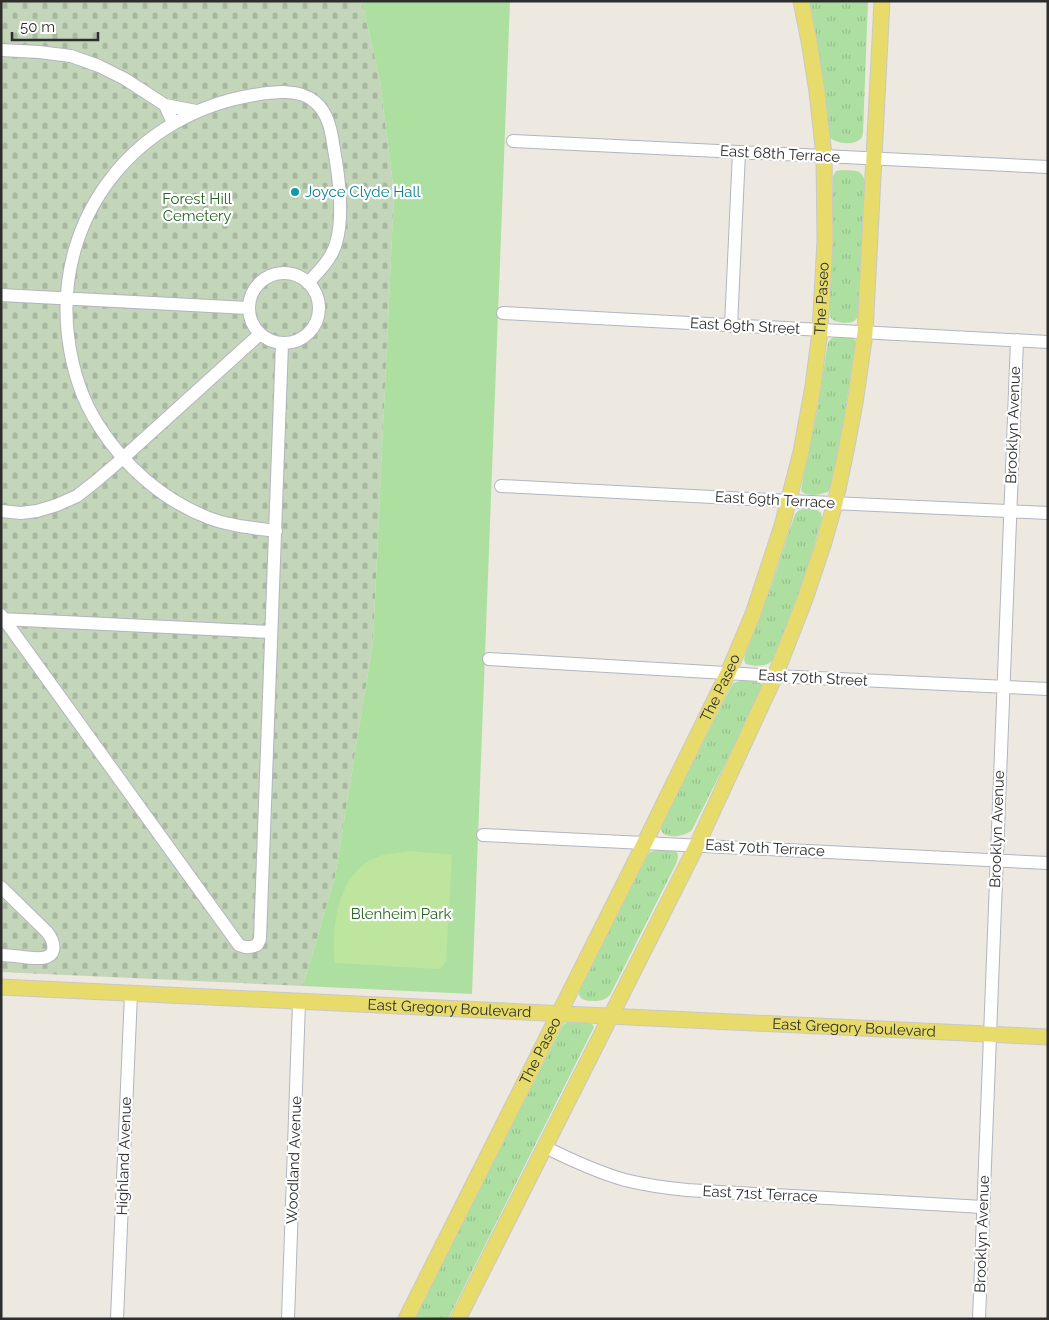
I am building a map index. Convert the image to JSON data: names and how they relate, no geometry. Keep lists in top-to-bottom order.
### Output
{
  "streets": {
    "main road": ["The Paseo", "East Gregory Boulevard"],
    "street": [
      "East 68th Terrace",
      "East 69th Street",
      "Brooklyn Avenue",
      "East 69th Terrace",
      "East 70th Street",
      "East 70th Terrace",
      "Highland Avenue",
      "Woodland Avenue",
      "East 71st Terrace"
    ]
  },
  "crossings": [
    ["East 68th Terrace", "The Paseo"],
    ["The Paseo", "East 69th Street"],
    ["The Paseo", "East 69th Terrace"],
    ["The Paseo", "East 70th Street"],
    ["The Paseo", "East 70th Terrace"],
    ["The Paseo", "East Gregory Boulevard"],
    ["East 69th Street", "Brooklyn Avenue"],
    ["Brooklyn Avenue", "East 69th Terrace"],
    ["Brooklyn Avenue", "East 70th Street"],
    ["Brooklyn Avenue", "East 70th Terrace"],
    ["Brooklyn Avenue", "East Gregory Boulevard"],
    ["Brooklyn Avenue", "East 71st Terrace"],
    ["East Gregory Boulevard", "Highland Avenue"],
    ["East Gregory Boulevard", "Woodland Avenue"]
  ],
  "parks": ["Forest Hill Cemetery", "Blenheim Park"],
  "places": ["Joyce Clyde Hall"],
  "scale_bar": "50 m"
}
